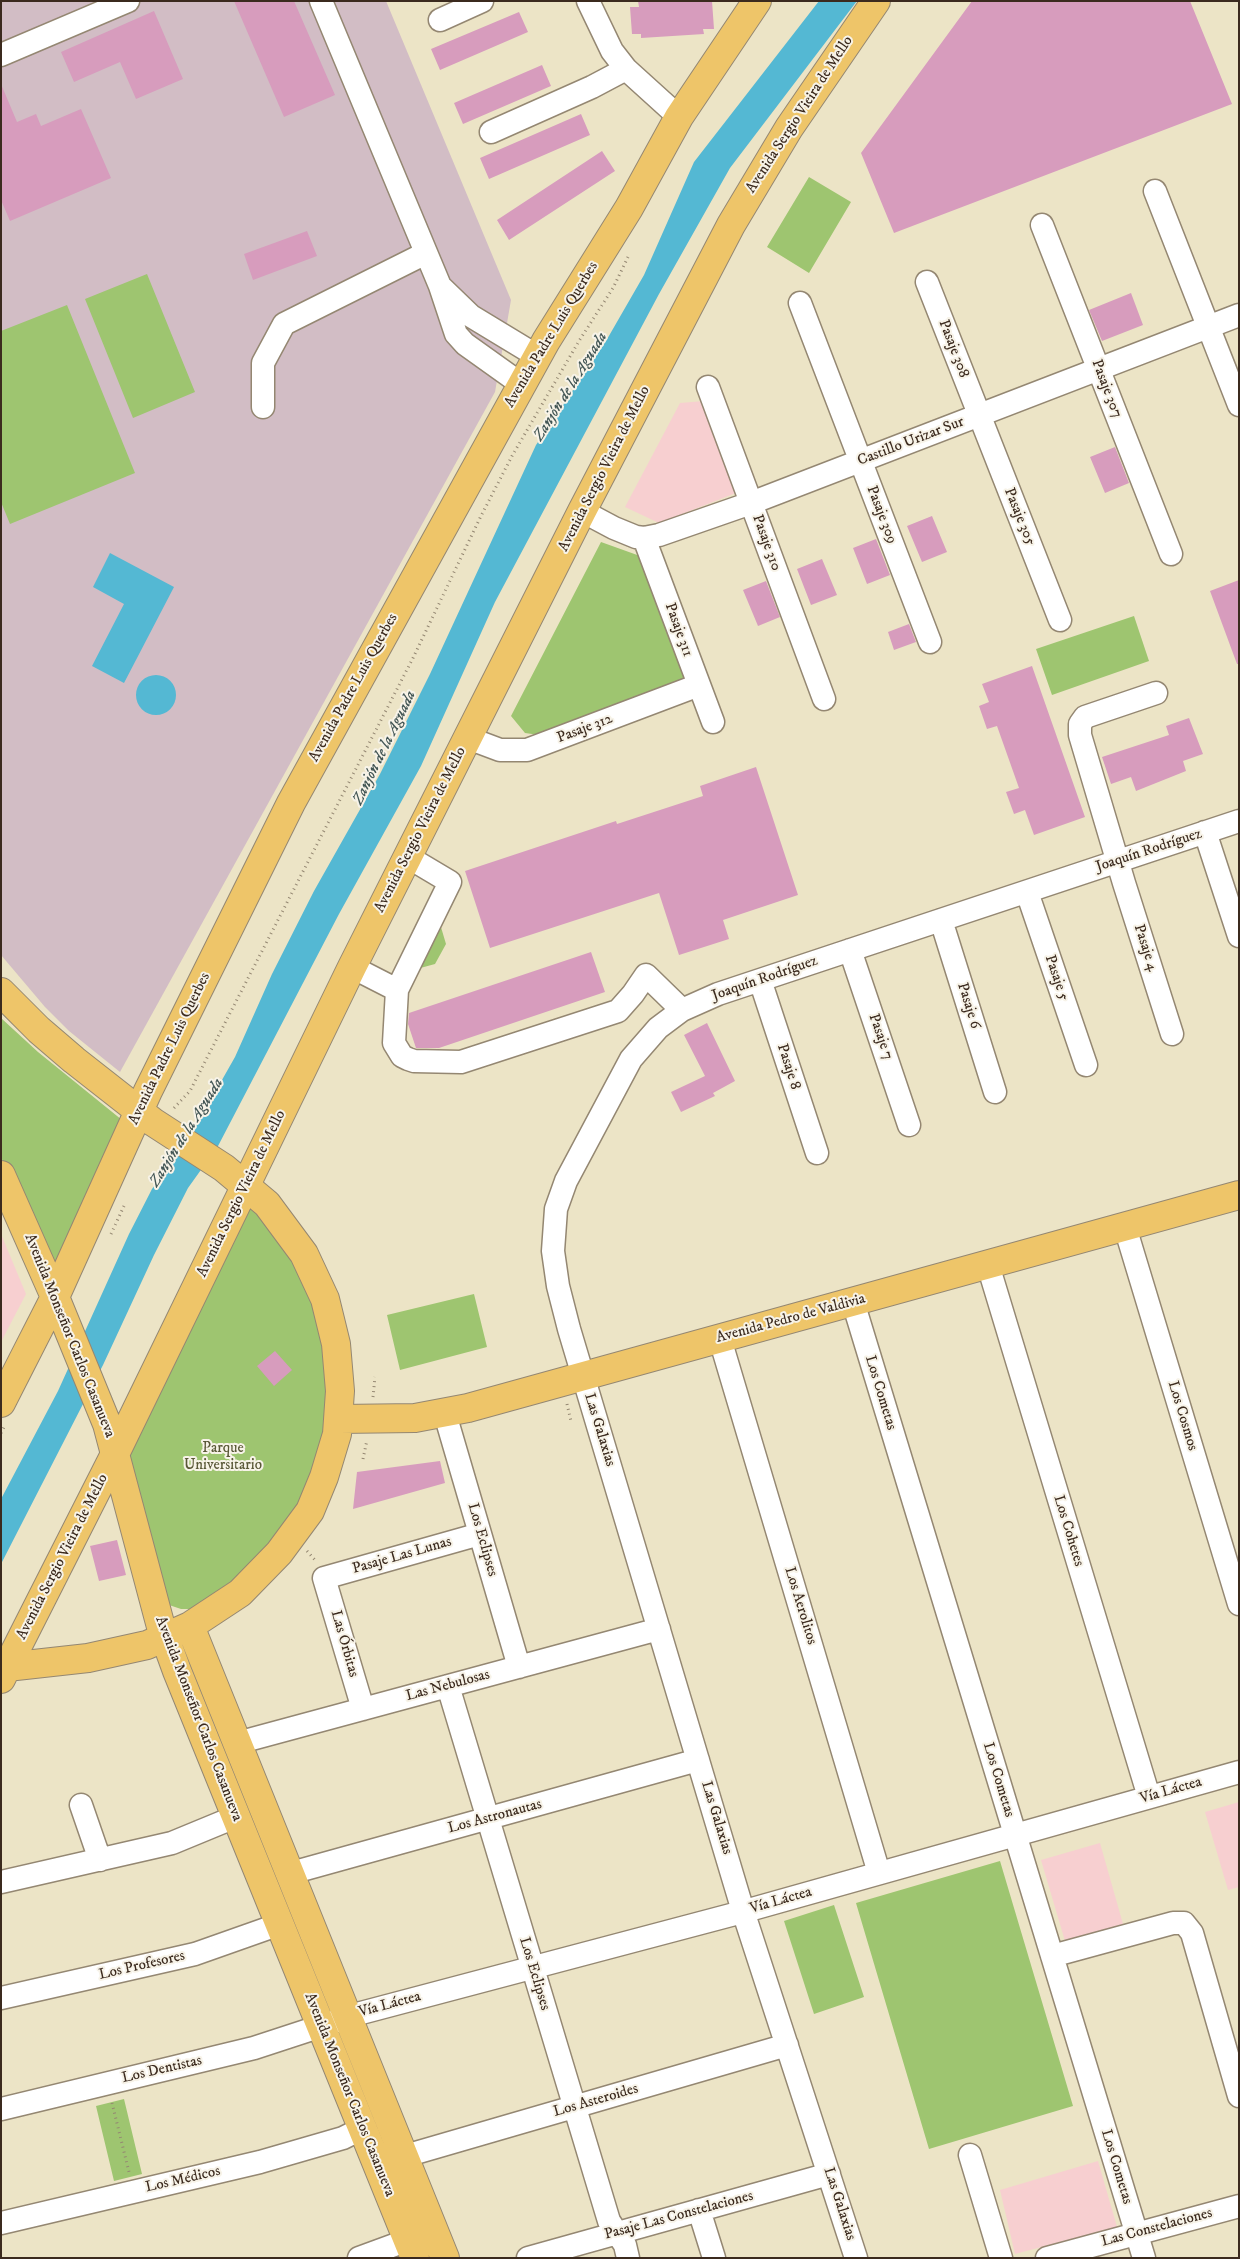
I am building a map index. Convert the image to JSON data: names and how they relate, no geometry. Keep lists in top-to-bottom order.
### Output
{
  "streets": {
    "main road": [
      "Avenida Sergio Vieira de Mello",
      "Avenida Padre Luis Querbes",
      "Avenida Pedro de Valdivia",
      "Avenida Monseñor Carlos Casanueva"
    ],
    "street": [
      "Pasaje 308",
      "Pasaje 307",
      "Castillo Urizar Sur",
      "Pasaje 309",
      "Pasaje 305",
      "Pasaje 310",
      "Pasaje 311",
      "Pasaje 312",
      "Joaquín Rodríguez",
      "Pasaje 4",
      "Pasaje 5",
      "Pasaje 6",
      "Pasaje 7",
      "Pasaje 8",
      "Los Cometas",
      "Los Cosmos",
      "Las Galaxias",
      "Los Cohetes",
      "Los Eclipses",
      "Pasaje Las Lunas",
      "Los Aerolitos",
      "Las Órbitas",
      "Las Nebulosas",
      "Vía Láctea",
      "Los Astronautas",
      "Los Profesores",
      "Los Dentistas",
      "Los Asteroides",
      "Los Médicos",
      "Pasaje Las Constelaciones",
      "Las Constelaciones"
    ]
  },
  "crossings": [
    ["Avenida Sergio Vieira de Mello", "Pasaje 312"],
    ["Avenida Sergio Vieira de Mello", "Avenida Monseñor Carlos Casanueva"],
    ["Avenida Padre Luis Querbes", "Avenida Monseñor Carlos Casanueva"],
    ["Pasaje 308", "Castillo Urizar Sur"],
    ["Pasaje 308", "Pasaje 305"],
    ["Pasaje 307", "Castillo Urizar Sur"],
    ["Castillo Urizar Sur", "Pasaje 309"],
    ["Castillo Urizar Sur", "Pasaje 305"],
    ["Castillo Urizar Sur", "Pasaje 310"],
    ["Castillo Urizar Sur", "Pasaje 311"],
    ["Pasaje 311", "Pasaje 312"],
    ["Joaquín Rodríguez", "Pasaje 4"],
    ["Joaquín Rodríguez", "Pasaje 5"],
    ["Joaquín Rodríguez", "Pasaje 6"],
    ["Joaquín Rodríguez", "Pasaje 7"],
    ["Joaquín Rodríguez", "Pasaje 8"],
    ["Joaquín Rodríguez", "Avenida Pedro de Valdivia"],
    ["Joaquín Rodríguez", "Las Galaxias"],
    ["Avenida Pedro de Valdivia", "Los Cometas"],
    ["Avenida Pedro de Valdivia", "Los Cosmos"],
    ["Avenida Pedro de Valdivia", "Las Galaxias"],
    ["Avenida Pedro de Valdivia", "Los Cohetes"],
    ["Avenida Pedro de Valdivia", "Los Eclipses"],
    ["Avenida Pedro de Valdivia", "Los Aerolitos"],
    ["Avenida Monseñor Carlos Casanueva", "Las Nebulosas"],
    ["Avenida Monseñor Carlos Casanueva", "Vía Láctea"],
    ["Avenida Monseñor Carlos Casanueva", "Los Astronautas"],
    ["Avenida Monseñor Carlos Casanueva", "Los Profesores"],
    ["Avenida Monseñor Carlos Casanueva", "Los Dentistas"],
    ["Avenida Monseñor Carlos Casanueva", "Los Asteroides"],
    ["Avenida Monseñor Carlos Casanueva", "Los Médicos"],
    ["Los Cometas", "Vía Láctea"],
    ["Los Cometas", "Las Constelaciones"],
    ["Las Galaxias", "Las Nebulosas"],
    ["Las Galaxias", "Vía Láctea"],
    ["Las Galaxias", "Los Astronautas"],
    ["Las Galaxias", "Los Asteroides"],
    ["Las Galaxias", "Pasaje Las Constelaciones"],
    ["Los Cohetes", "Vía Láctea"],
    ["Los Eclipses", "Pasaje Las Lunas"],
    ["Los Eclipses", "Las Nebulosas"],
    ["Los Eclipses", "Vía Láctea"],
    ["Los Eclipses", "Los Astronautas"],
    ["Los Eclipses", "Los Asteroides"],
    ["Los Eclipses", "Pasaje Las Constelaciones"],
    ["Pasaje Las Lunas", "Las Órbitas"],
    ["Los Aerolitos", "Vía Láctea"],
    ["Las Órbitas", "Las Nebulosas"],
    ["Vía Láctea", "Los Dentistas"]
  ],
  "water": ["Zanjón de la Aguada"],
  "parks": ["Parque Universitario"]
}
